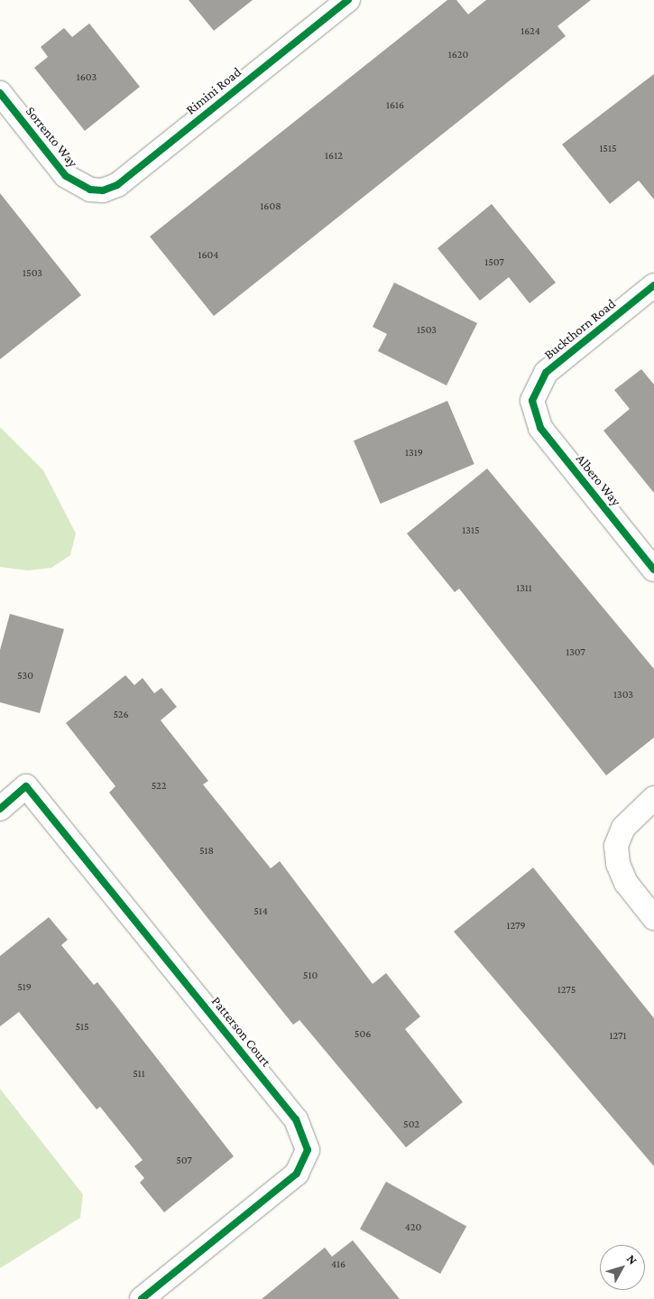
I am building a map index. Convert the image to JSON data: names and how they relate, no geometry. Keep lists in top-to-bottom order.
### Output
{
  "streets": {
    "street": [
      "Rimini Road",
      "Sorrento Way",
      "Buckthorn Road",
      "Albero Way",
      "Patterson Court"
    ]
  },
  "crossings": [
    ["Rimini Road", "Sorrento Way"],
    ["Buckthorn Road", "Albero Way"]
  ],
  "house_numbers": [
    "1624",
    "1620",
    "1603",
    "1616",
    "1515",
    "1612",
    "1608",
    "1604",
    "1507",
    "1503",
    "1503",
    "1319",
    "1315",
    "1311",
    "1307",
    "530",
    "1303",
    "526",
    "522",
    "518",
    "514",
    "1279",
    "510",
    "519",
    "1275",
    "515",
    "506",
    "1271",
    "511",
    "502",
    "507",
    "420",
    "416"
  ],
  "north": "top right"
}
